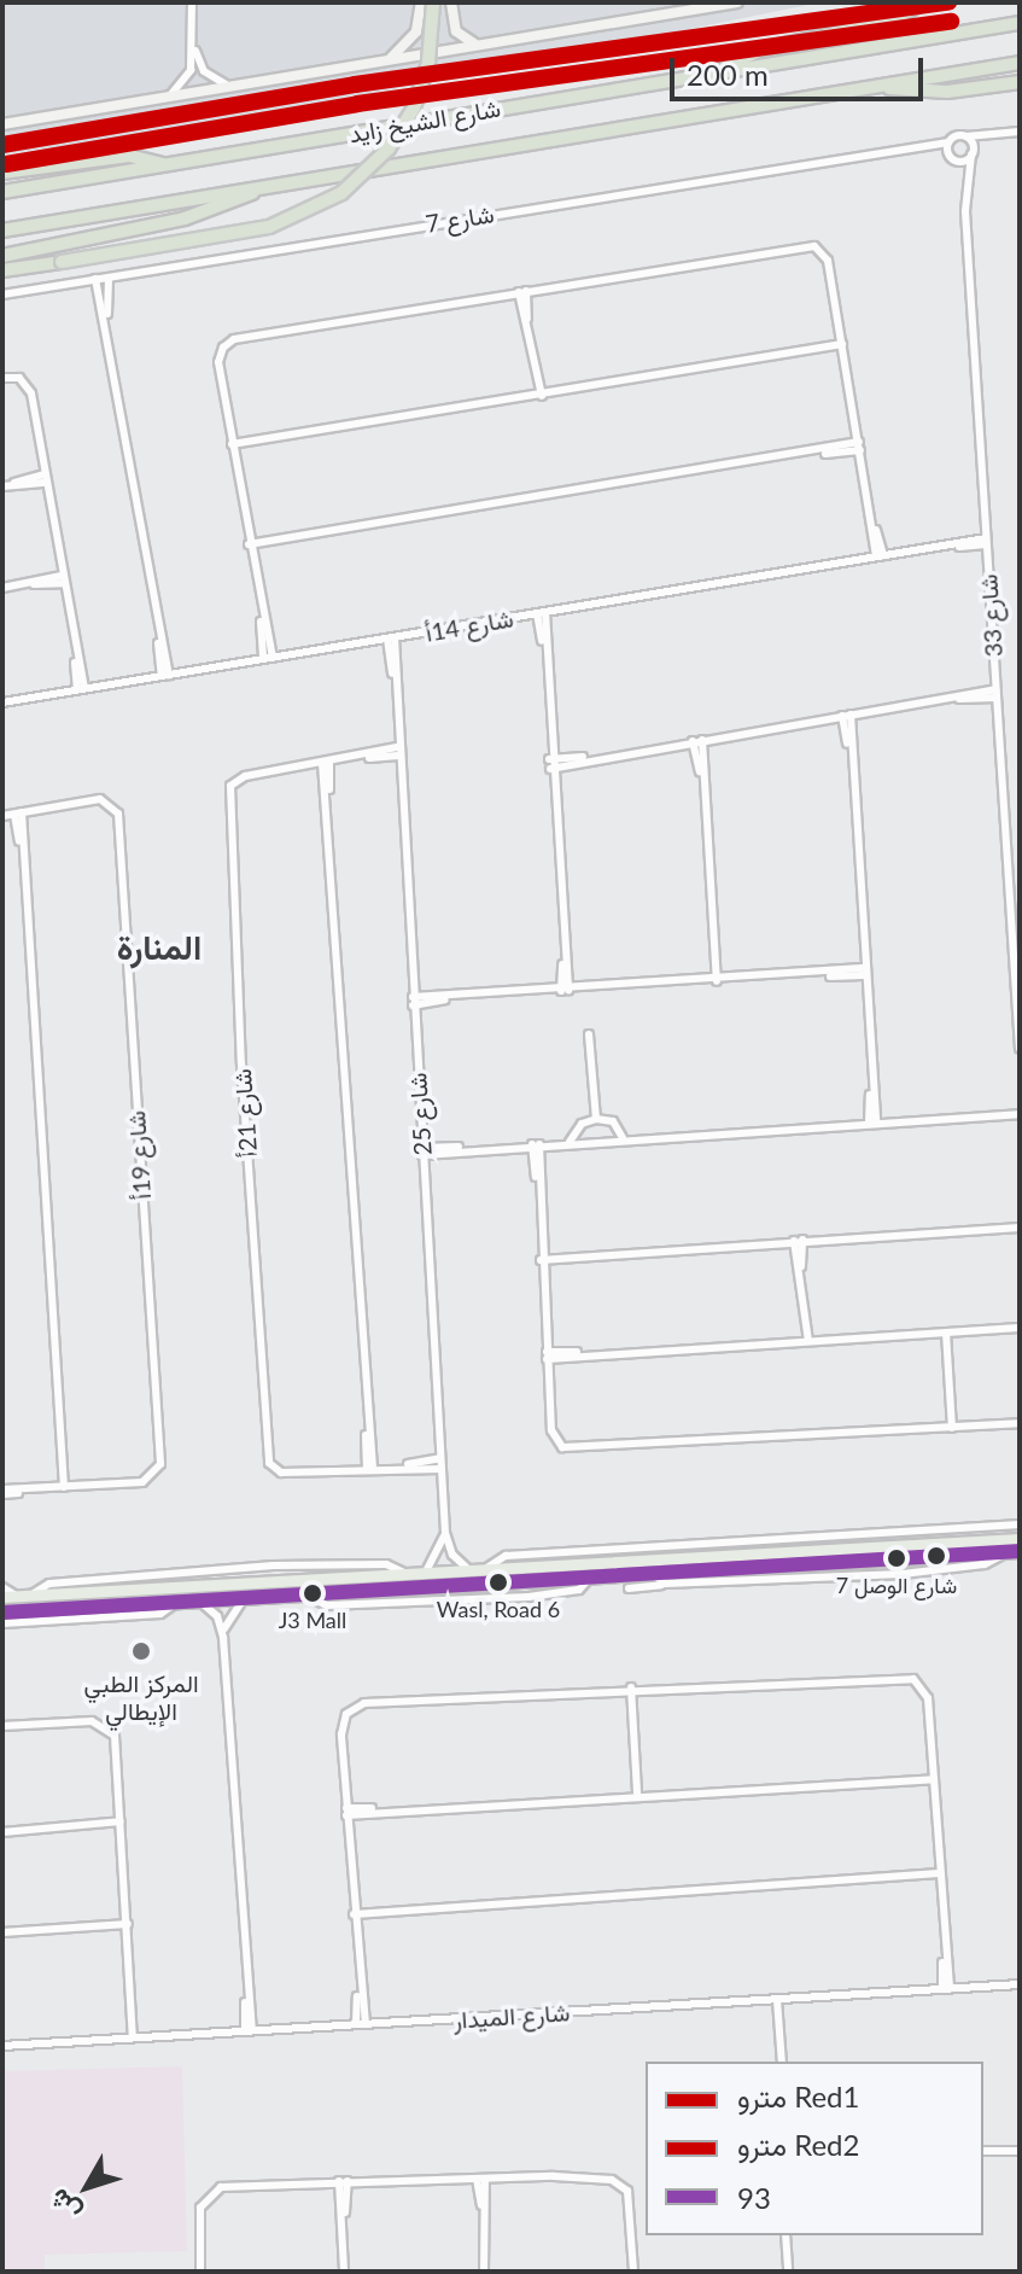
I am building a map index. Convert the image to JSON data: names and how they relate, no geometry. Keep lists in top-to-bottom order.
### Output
{
  "streets": {
    "highway": ["شارع الشيخ زايد"],
    "street": [
      "شارع 7",
      "شارع 33",
      "شارع 14أ",
      "شارع 21أ",
      "شارع 25",
      "شارع 19أ",
      "شارع الميدار"
    ]
  },
  "crossings": [
    ["شارع 7", "شارع 33"],
    ["شارع 33", "شارع 14أ"],
    ["شارع 14أ", "شارع 25"]
  ],
  "districts": ["المنارة"],
  "places": [
    "شارع الوصل 7",
    "Wasl, Road 6",
    "J3 Mall",
    "المركز الطبي الإيطالي"
  ],
  "lines": ["metro line Red1", "metro line Red2", "transit line 93"],
  "legend": ["مترو Red1", "مترو Red2", "93"],
  "scale_bar": "200 m",
  "north": "bottom left"
}
